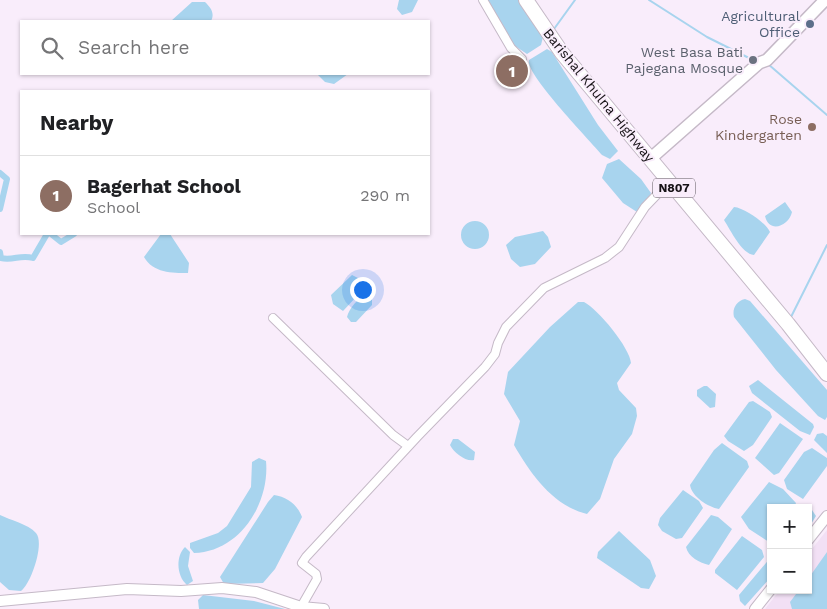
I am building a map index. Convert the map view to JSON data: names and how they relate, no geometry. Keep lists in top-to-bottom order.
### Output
{
  "streets": {
    "highway": ["Barishal Khulna Highway", "N807"]
  },
  "places": ["Agricultural Office", "West Basa Bati Pajegana Mosque", "Rose Kindergarten"],
  "page": {
    "search": "Search here",
    "pins": "1",
    "heading": "Nearby",
    "list": [
      {
        "mark": "1",
        "name": "Bagerhat School",
        "note": "School",
        "value": "290 m"
      }
    ],
    "map_buttons": ["+", "−"]
  }
}
